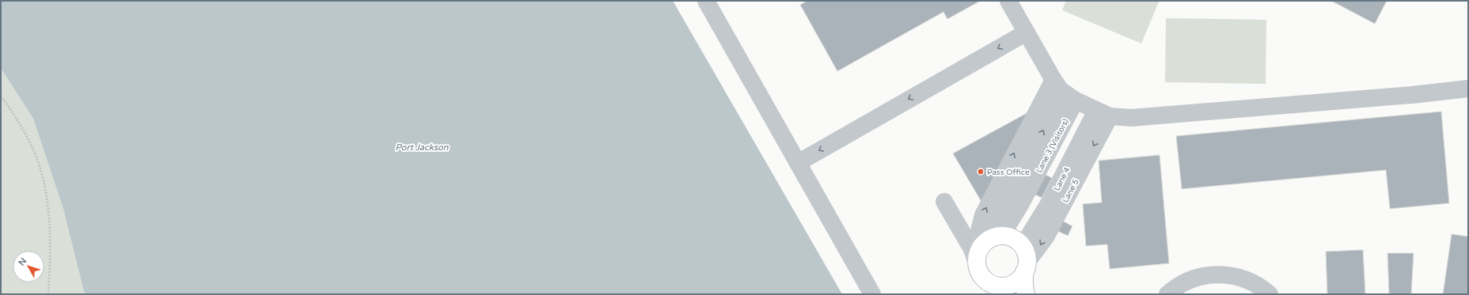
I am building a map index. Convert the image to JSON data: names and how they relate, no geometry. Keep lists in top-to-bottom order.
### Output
{
  "streets": {
    "street": ["Lane 3 (Visitors)", "Lane 4", "Lane 5"]
  },
  "crossings": [
    ["Lane 3 (Visitors)", "Lane 4"],
    ["Lane 3 (Visitors)", "Lane 5"],
    ["Lane 4", "Lane 5"]
  ],
  "water": ["Port Jackson"],
  "places": ["Pass Office"],
  "north": "top left"
}
